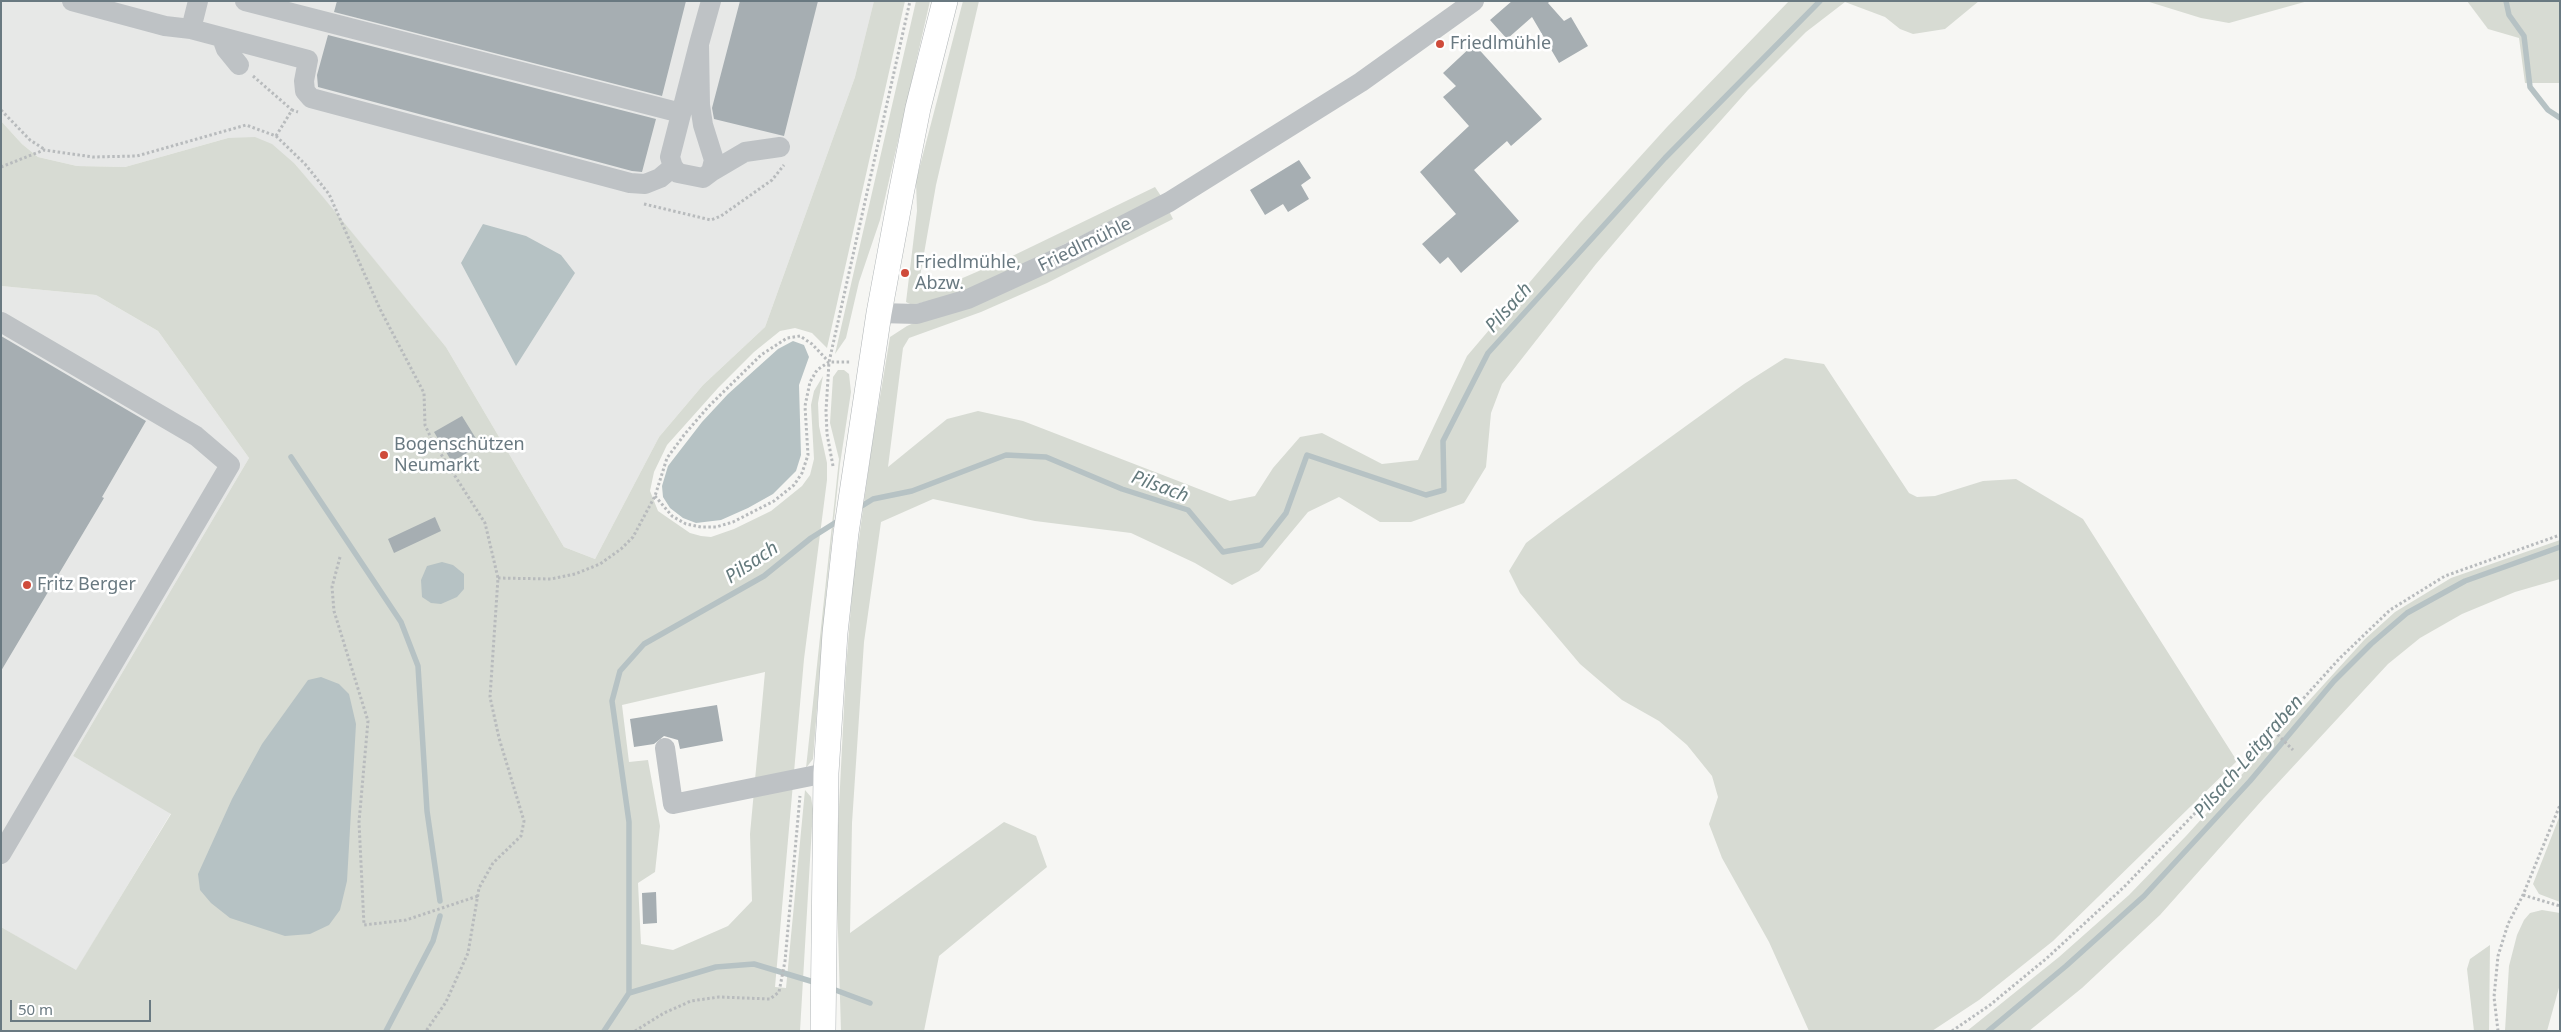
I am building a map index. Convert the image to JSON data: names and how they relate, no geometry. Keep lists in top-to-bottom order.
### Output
{
  "streets": {
    "street": ["Friedlmühle"]
  },
  "water": ["Pilsach", "Pilsach-Leitgraben"],
  "places": [
    "Friedlmühle",
    "Friedlmühle, Abzw.",
    "Bogenschützen Neumarkt",
    "Fritz Berger"
  ],
  "scale_bar": "50 m"
}
